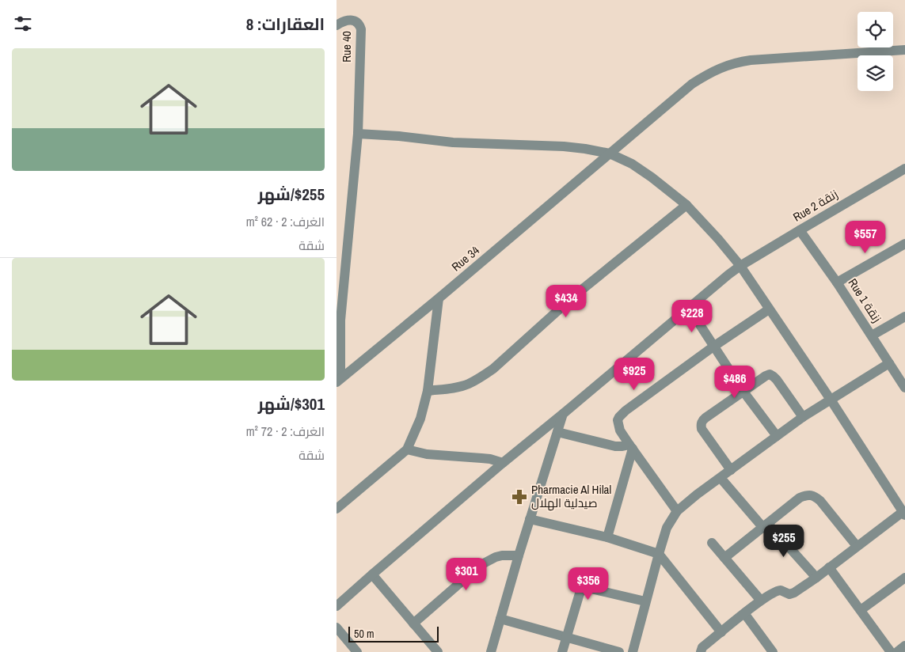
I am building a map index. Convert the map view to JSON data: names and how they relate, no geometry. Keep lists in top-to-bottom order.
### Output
{
  "streets": {
    "street": [
      "Rue 40",
      "Rue 2 زنقة",
      "Rue 34",
      "Rue 1 زنقة"
    ]
  },
  "crossings": [
    ["Rue 40", "Rue 34"],
    ["Rue 2 زنقة", "Rue 1 زنقة"]
  ],
  "places": {
    "pharmacy": ["Pharmacie Al Hilal صيدلية الهلال"]
  },
  "scale_bar": "50 m",
  "page": {
    "heading": "العقارات: 8",
    "list": [
      {
        "name": "$255/شهر",
        "note": "الغرف: 2 · 62 m² · شقة"
      },
      {
        "name": "$301/شهر",
        "note": "الغرف: 2 · 72 m² · شقة"
      }
    ],
    "price": [
      "$557",
      "$434",
      "$228",
      "$925",
      "$486",
      "$255",
      "$301",
      "$356"
    ],
    "scale": "50 m"
  }
}
